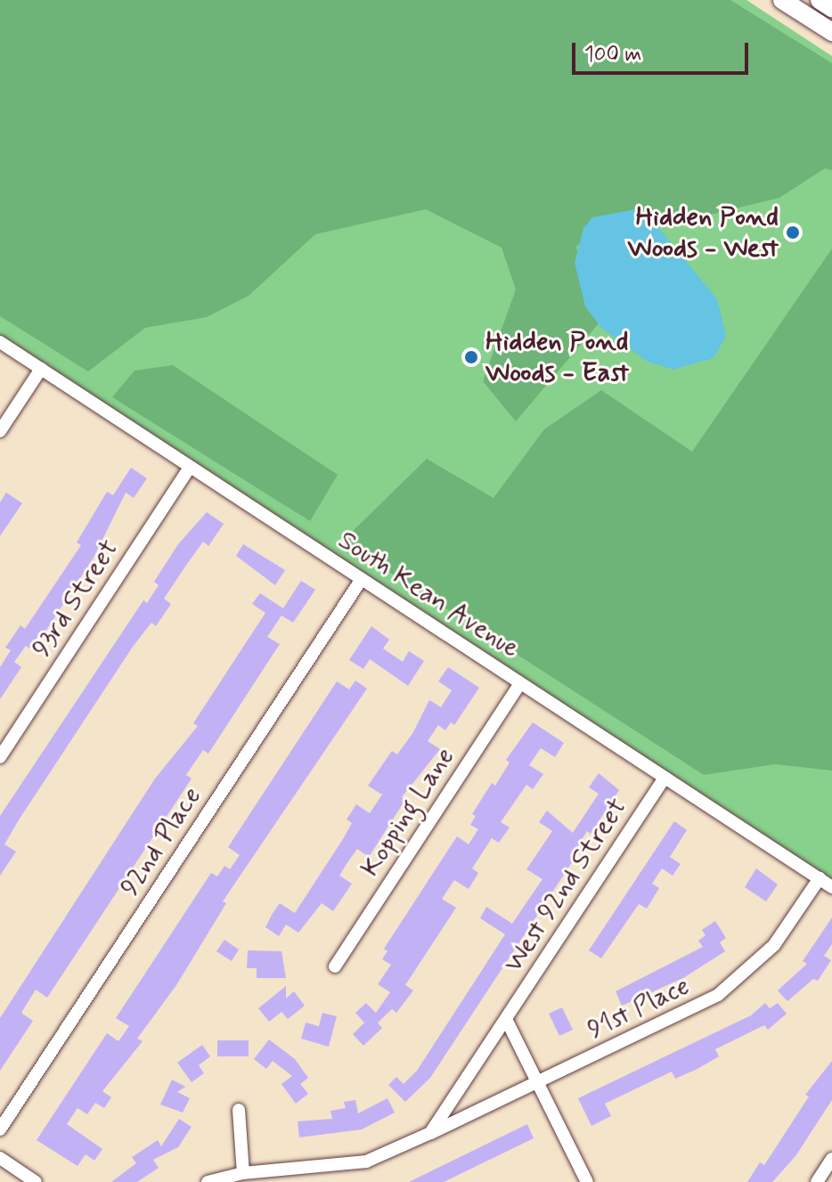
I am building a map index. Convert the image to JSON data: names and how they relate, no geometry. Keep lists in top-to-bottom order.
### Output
{
  "streets": {
    "street": [
      "South Kean Avenue",
      "93rd Street",
      "Kopping Lane",
      "92nd Place",
      "West 92nd Street",
      "91st Place"
    ]
  },
  "crossings": [
    ["South Kean Avenue", "93rd Street"],
    ["South Kean Avenue", "Kopping Lane"],
    ["South Kean Avenue", "92nd Place"],
    ["South Kean Avenue", "West 92nd Street"],
    ["South Kean Avenue", "91st Place"],
    ["West 92nd Street", "91st Place"]
  ],
  "places": ["Hidden Pond Woods - West", "Hidden Pond Woods - East"],
  "scale_bar": "100 m"
}
